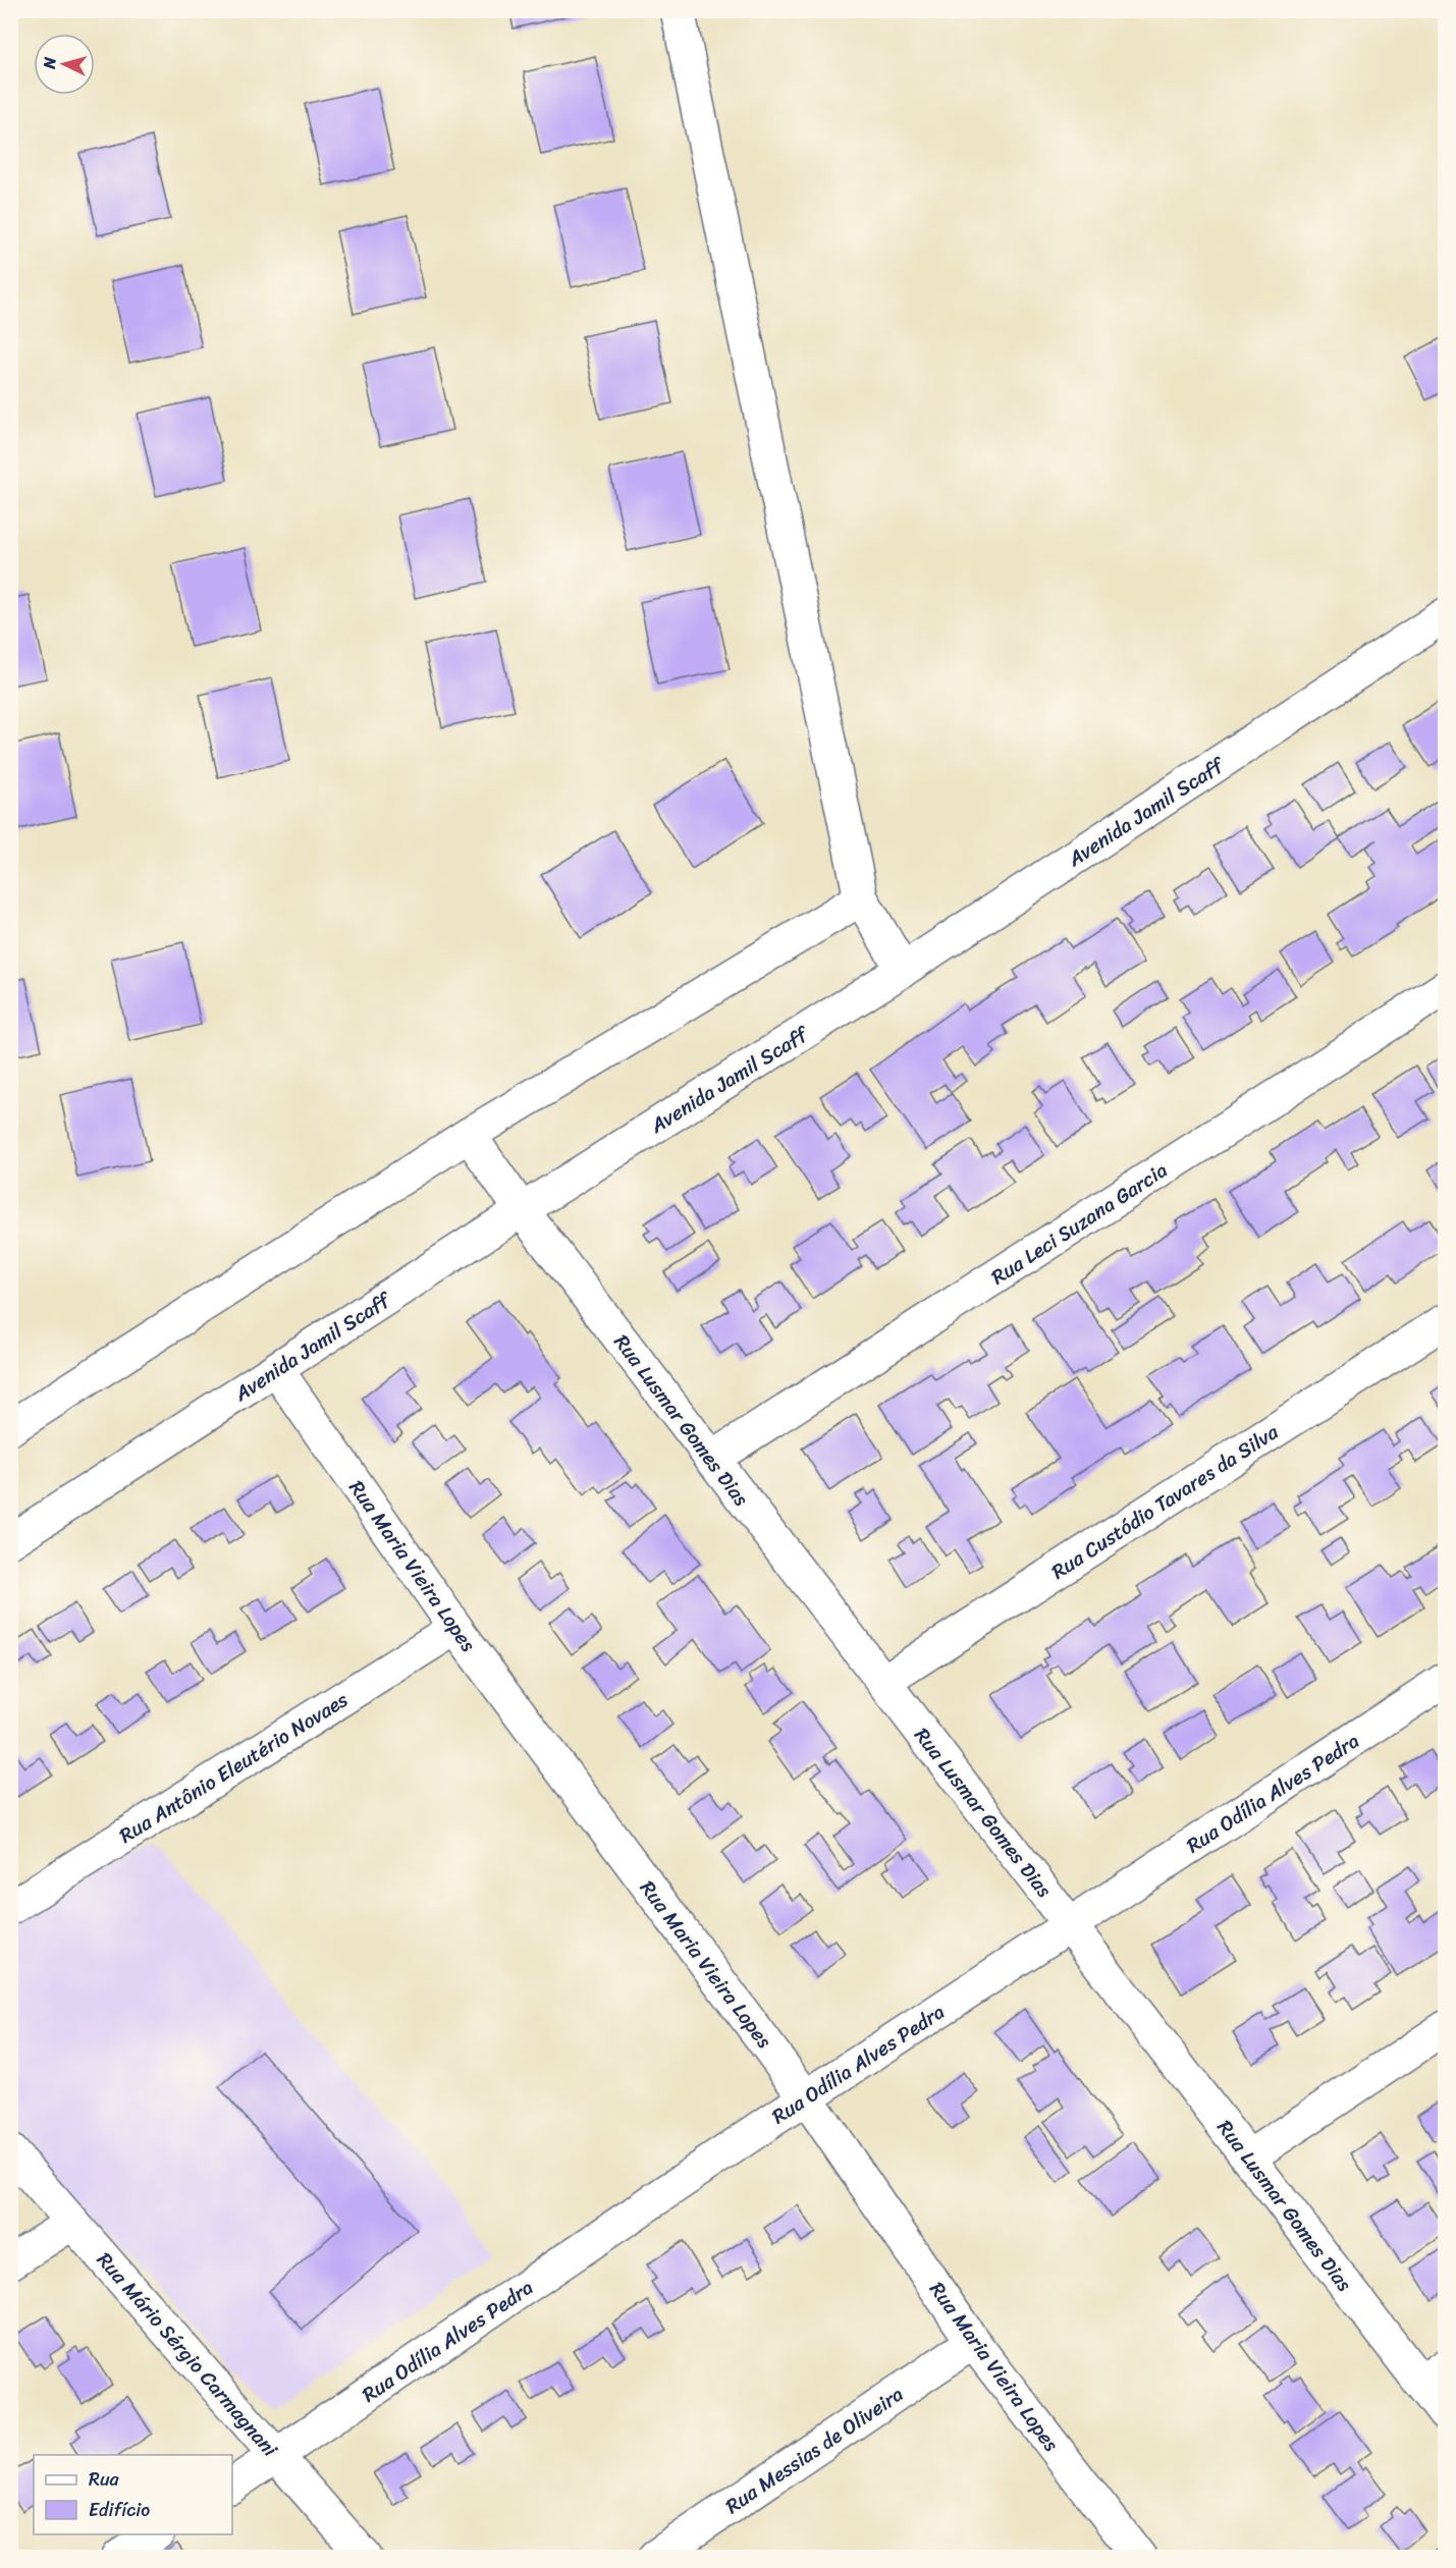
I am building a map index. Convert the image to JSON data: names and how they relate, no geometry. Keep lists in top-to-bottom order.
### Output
{
  "streets": {
    "street": [
      "Avenida Jamil Scaff",
      "Rua Leci Suzana Garcia",
      "Rua Lusmar Gomes Dias",
      "Rua Custódio Tavares da Silva",
      "Rua Maria Vieira Lopes",
      "Rua Antônio Eleutério Novaes",
      "Rua Odília Alves Pedra",
      "Rua Mário Sérgio Carmagnani",
      "Rua Messias de Oliveira"
    ]
  },
  "crossings": [
    ["Avenida Jamil Scaff", "Rua Lusmar Gomes Dias"],
    ["Avenida Jamil Scaff", "Rua Maria Vieira Lopes"],
    ["Rua Leci Suzana Garcia", "Rua Lusmar Gomes Dias"],
    ["Rua Lusmar Gomes Dias", "Rua Custódio Tavares da Silva"],
    ["Rua Lusmar Gomes Dias", "Rua Odília Alves Pedra"],
    ["Rua Maria Vieira Lopes", "Rua Antônio Eleutério Novaes"],
    ["Rua Maria Vieira Lopes", "Rua Odília Alves Pedra"],
    ["Rua Maria Vieira Lopes", "Rua Messias de Oliveira"],
    ["Rua Odília Alves Pedra", "Rua Mário Sérgio Carmagnani"]
  ],
  "legend": ["Rua", "Edifício"],
  "north": "left"
}
